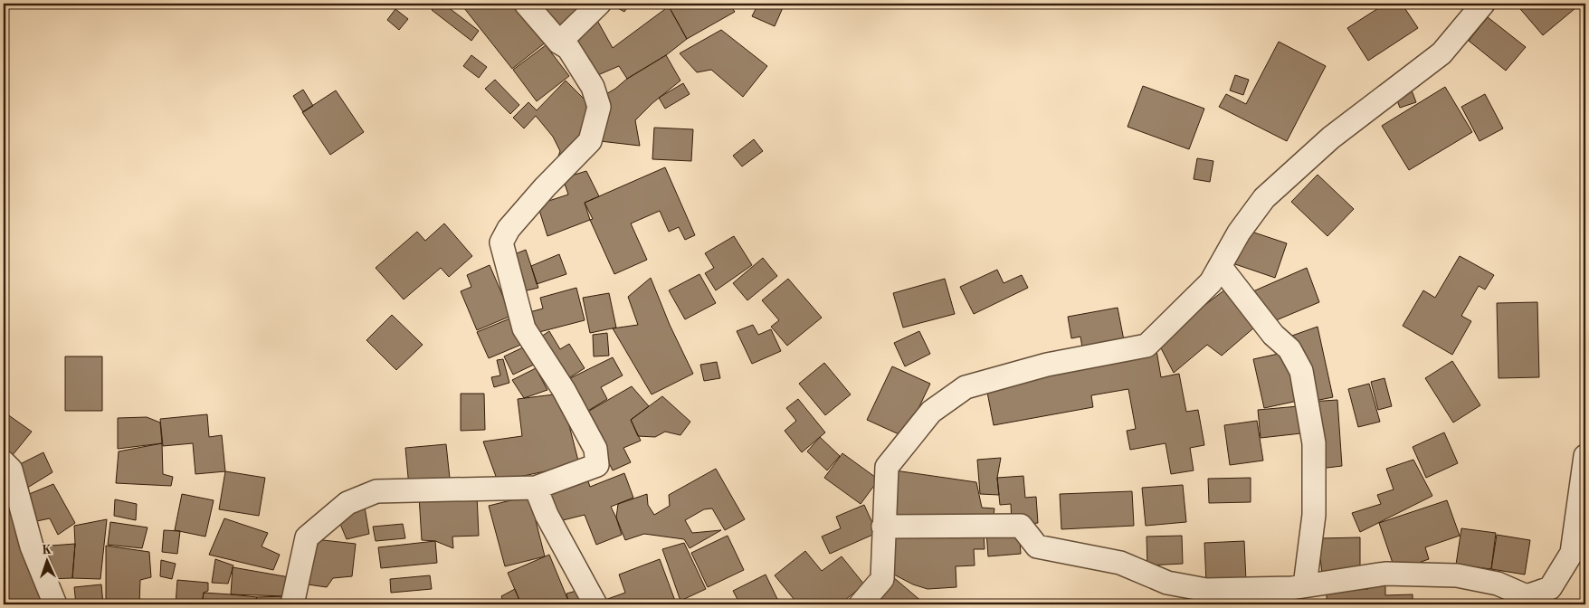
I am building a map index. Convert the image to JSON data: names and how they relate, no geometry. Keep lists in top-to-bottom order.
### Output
{
  "north": "top"
}
